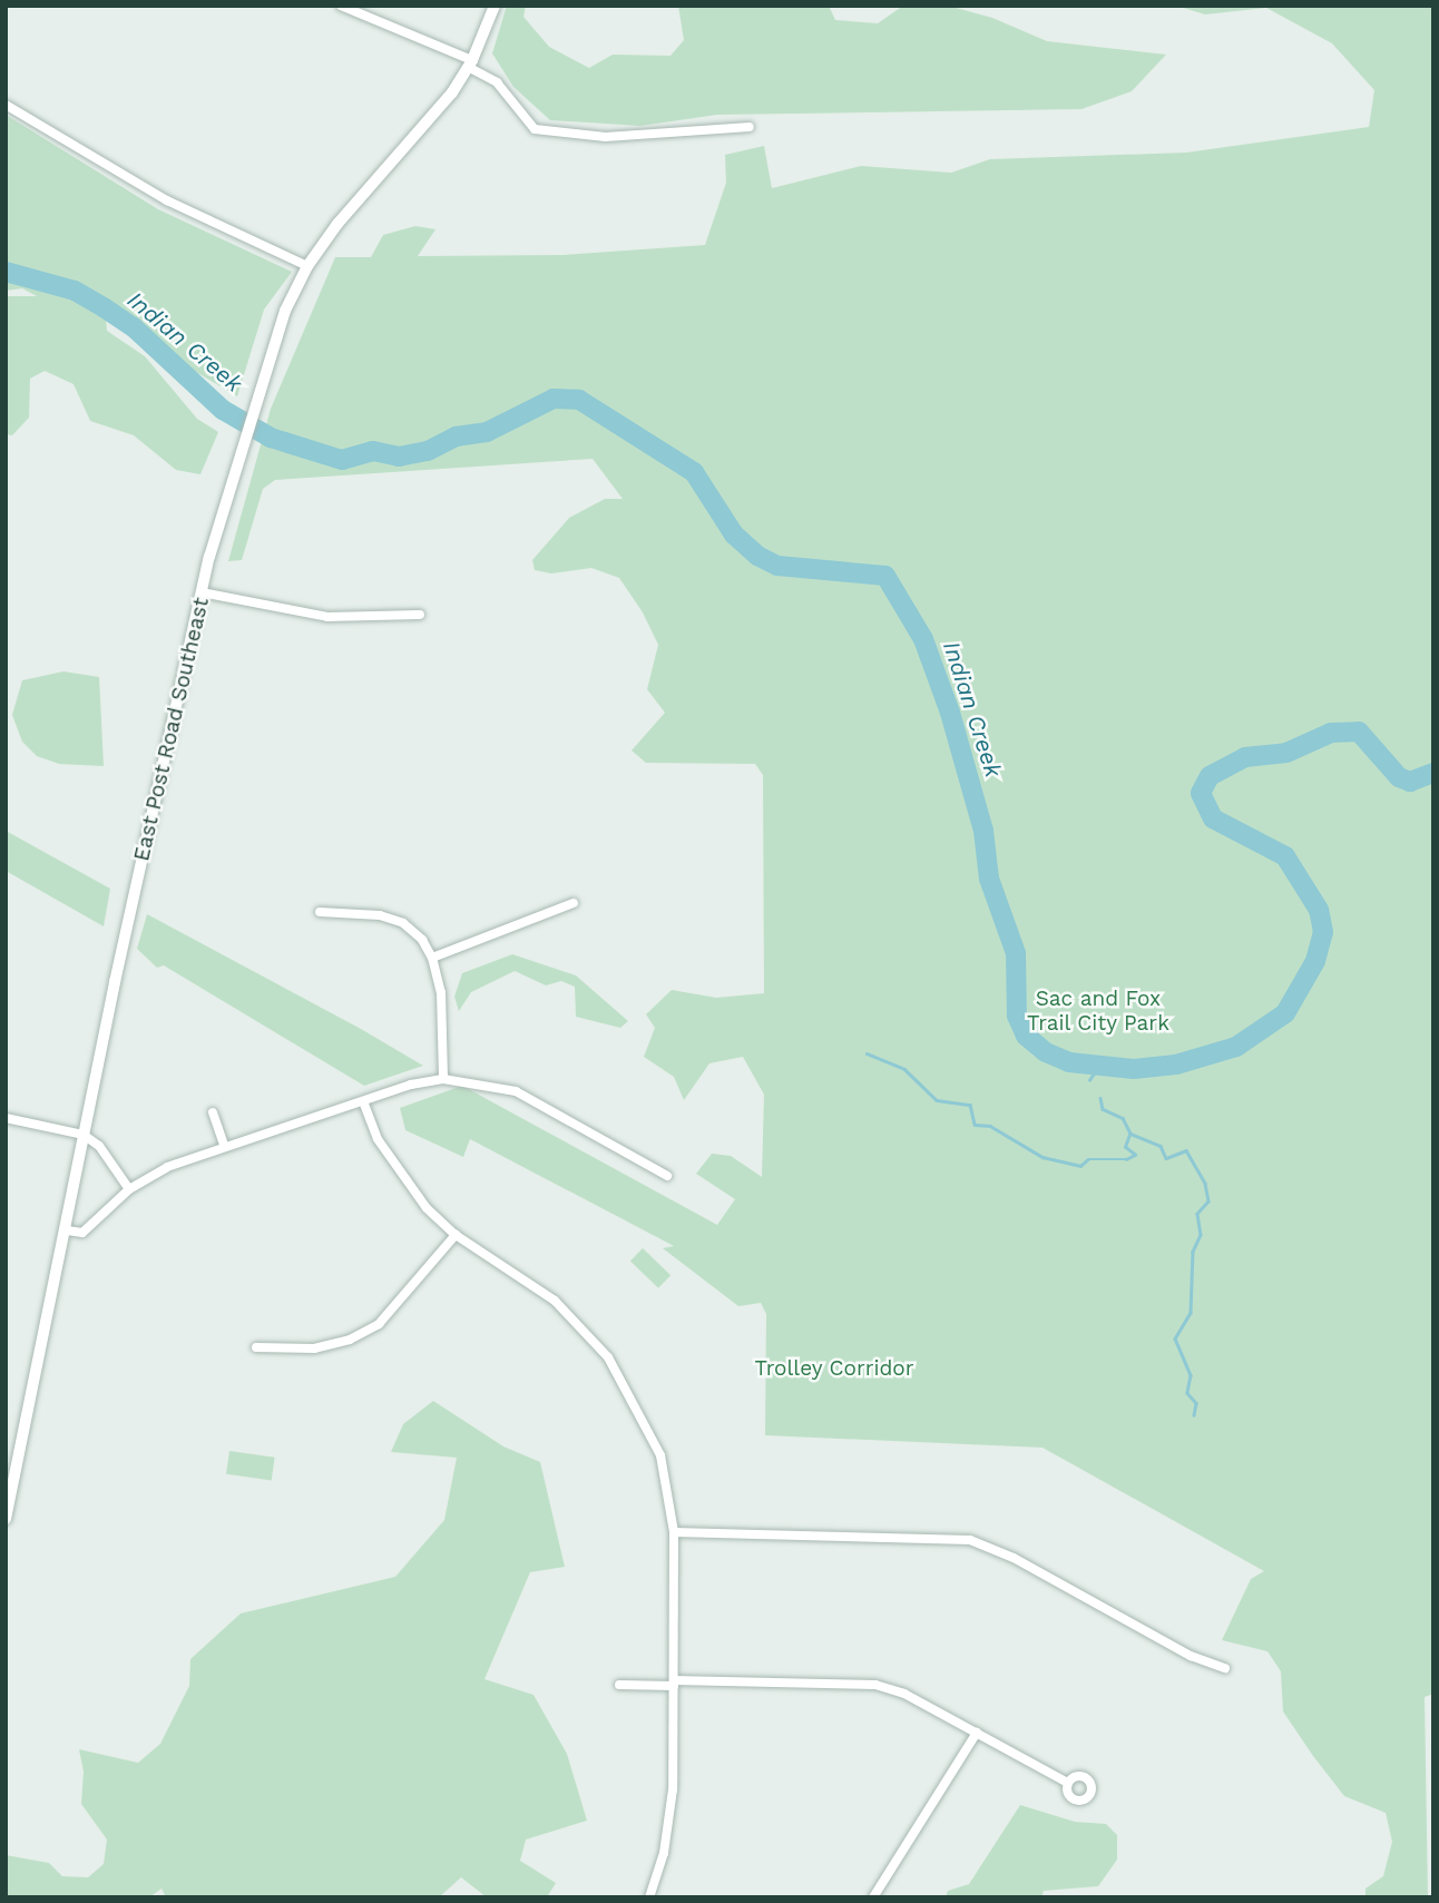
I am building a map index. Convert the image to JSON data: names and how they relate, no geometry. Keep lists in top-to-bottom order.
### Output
{
  "streets": {
    "main road": ["East Post Road Southeast"]
  },
  "water": ["Indian Creek"],
  "parks": ["Sac and Fox Trail City Park", "Trolley Corridor"]
}
